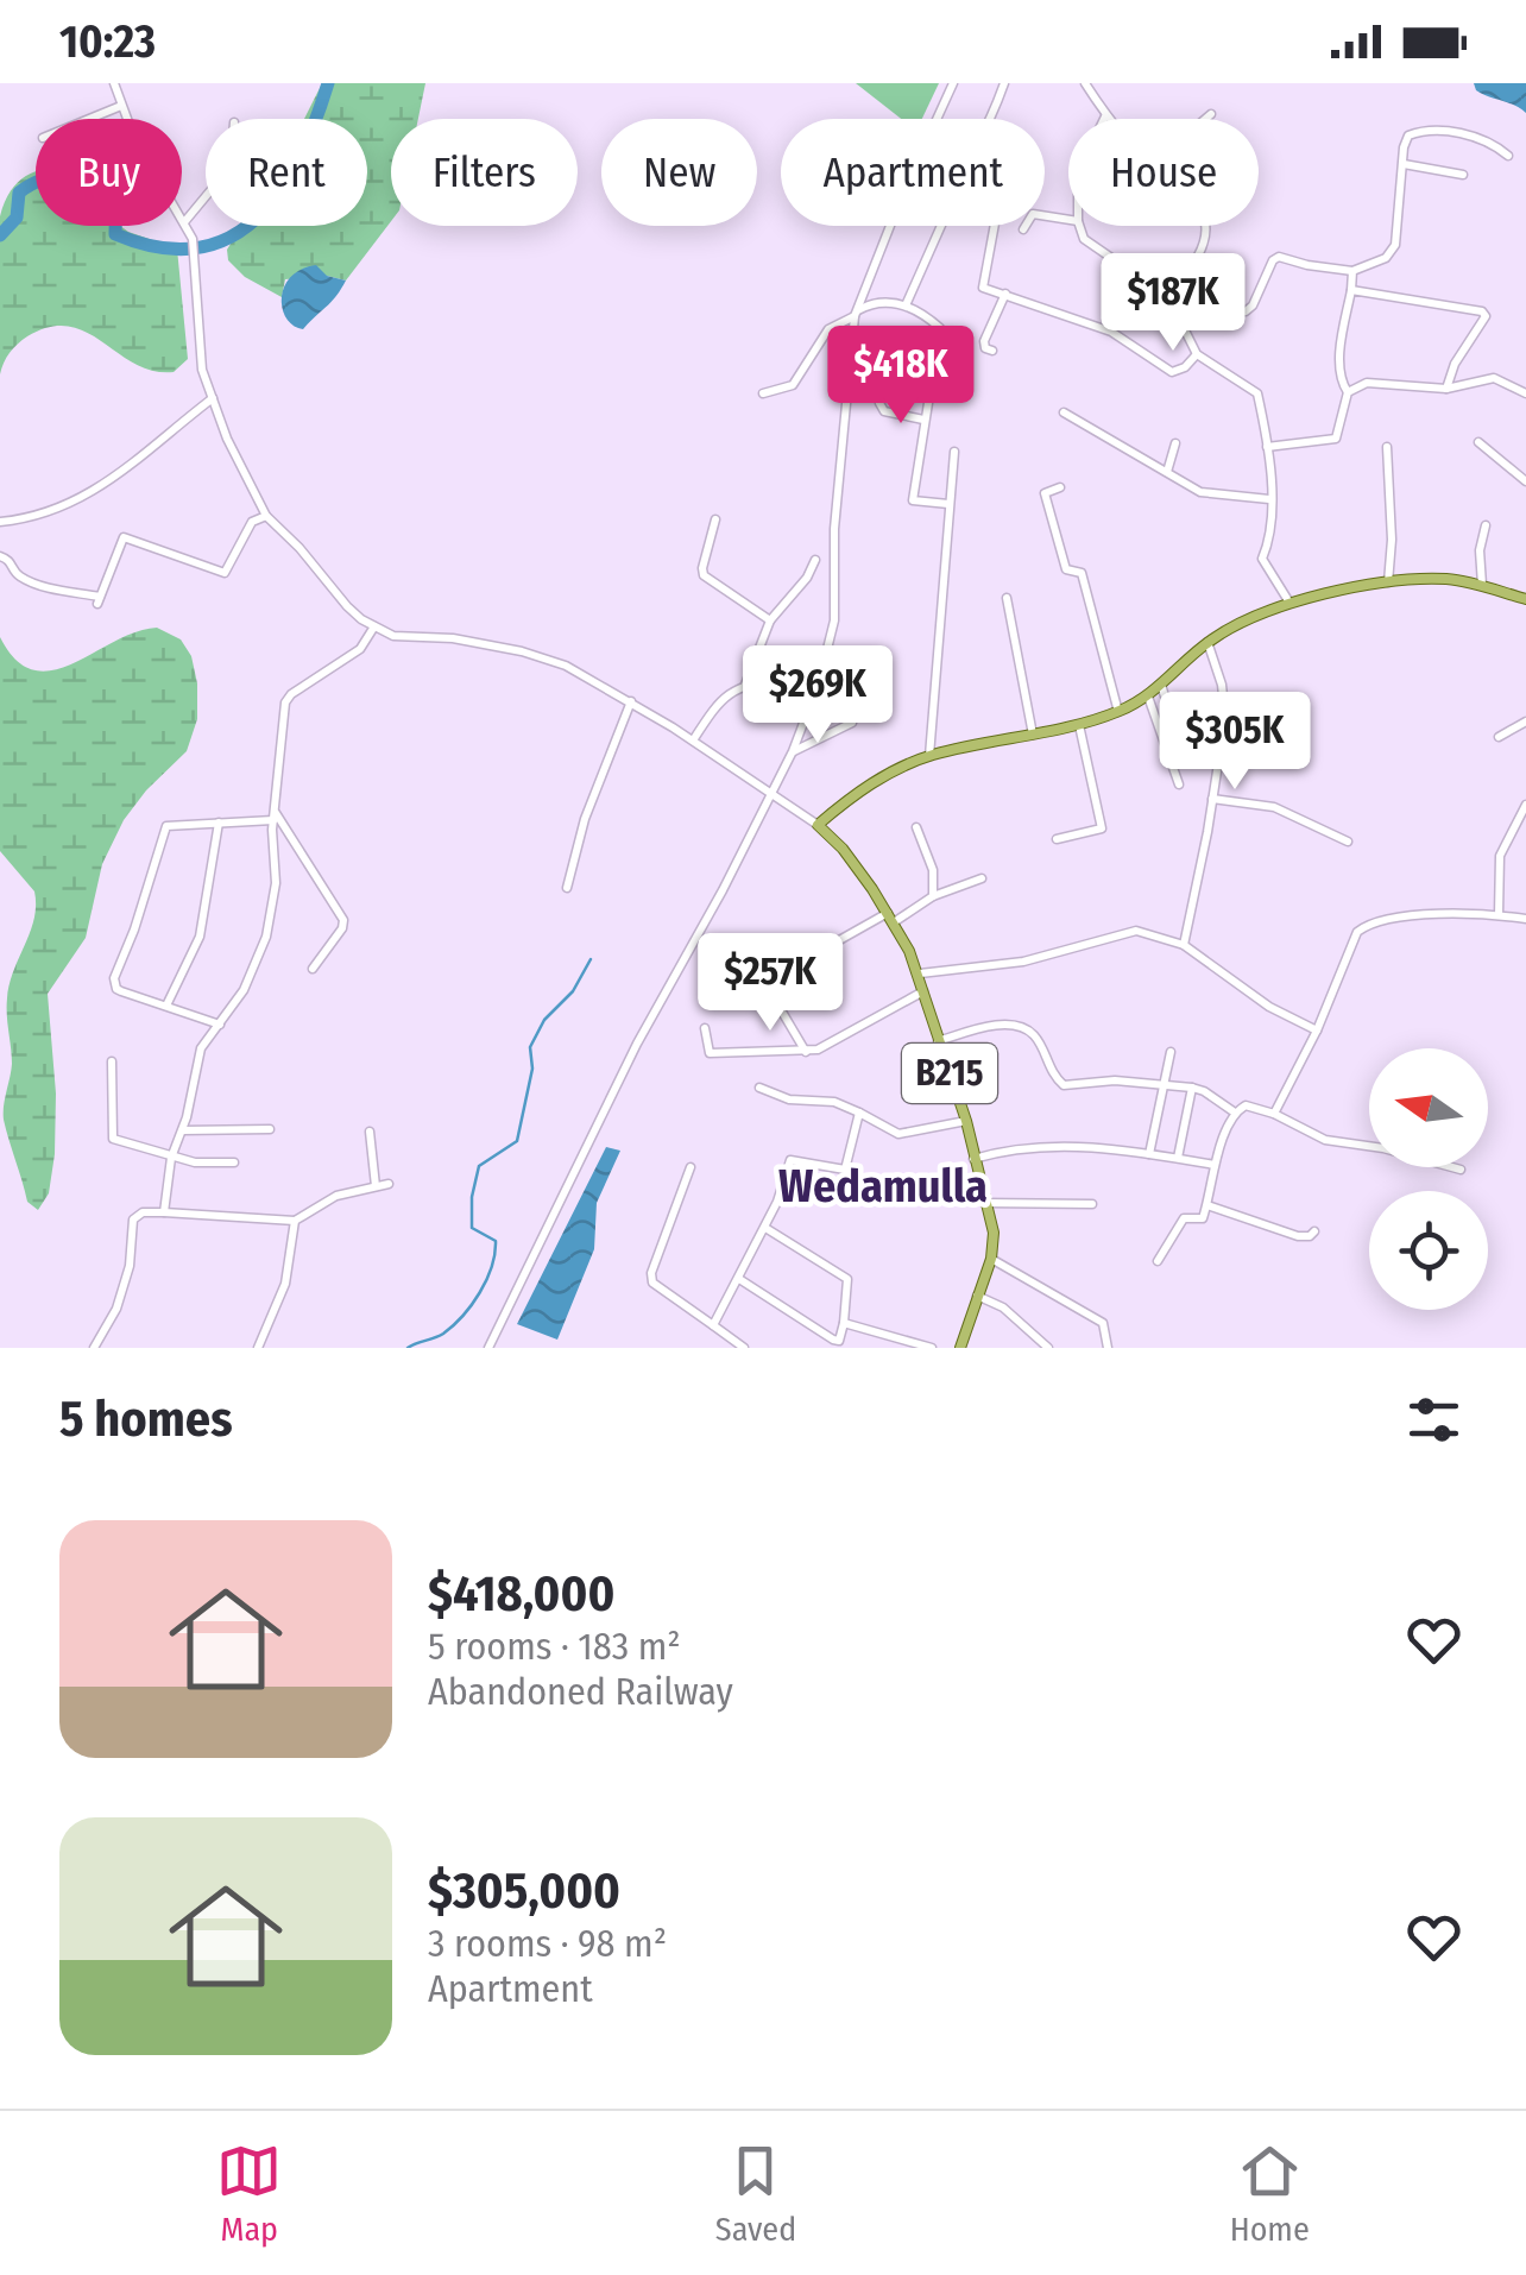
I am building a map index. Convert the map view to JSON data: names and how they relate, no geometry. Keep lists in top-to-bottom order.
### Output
{
  "streets": {
    "main road": ["B215"]
  },
  "districts": ["Wedamulla"],
  "north": "left",
  "page": {
    "status": "10:23",
    "chip": [
      "Buy",
      "Rent",
      "Filters",
      "New",
      "Apartment",
      "House"
    ],
    "price": [
      "$187K",
      "$418K",
      "$269K",
      "$305K",
      "$257K"
    ],
    "heading": "5 homes",
    "list": [
      {
        "name": "$418,000",
        "note": "5 rooms · 183 m² · Abandoned Railway"
      },
      {
        "name": "$305,000",
        "note": "3 rooms · 98 m² · Apartment"
      }
    ],
    "tabs": ["Map", "Saved", "Home"]
  }
}
